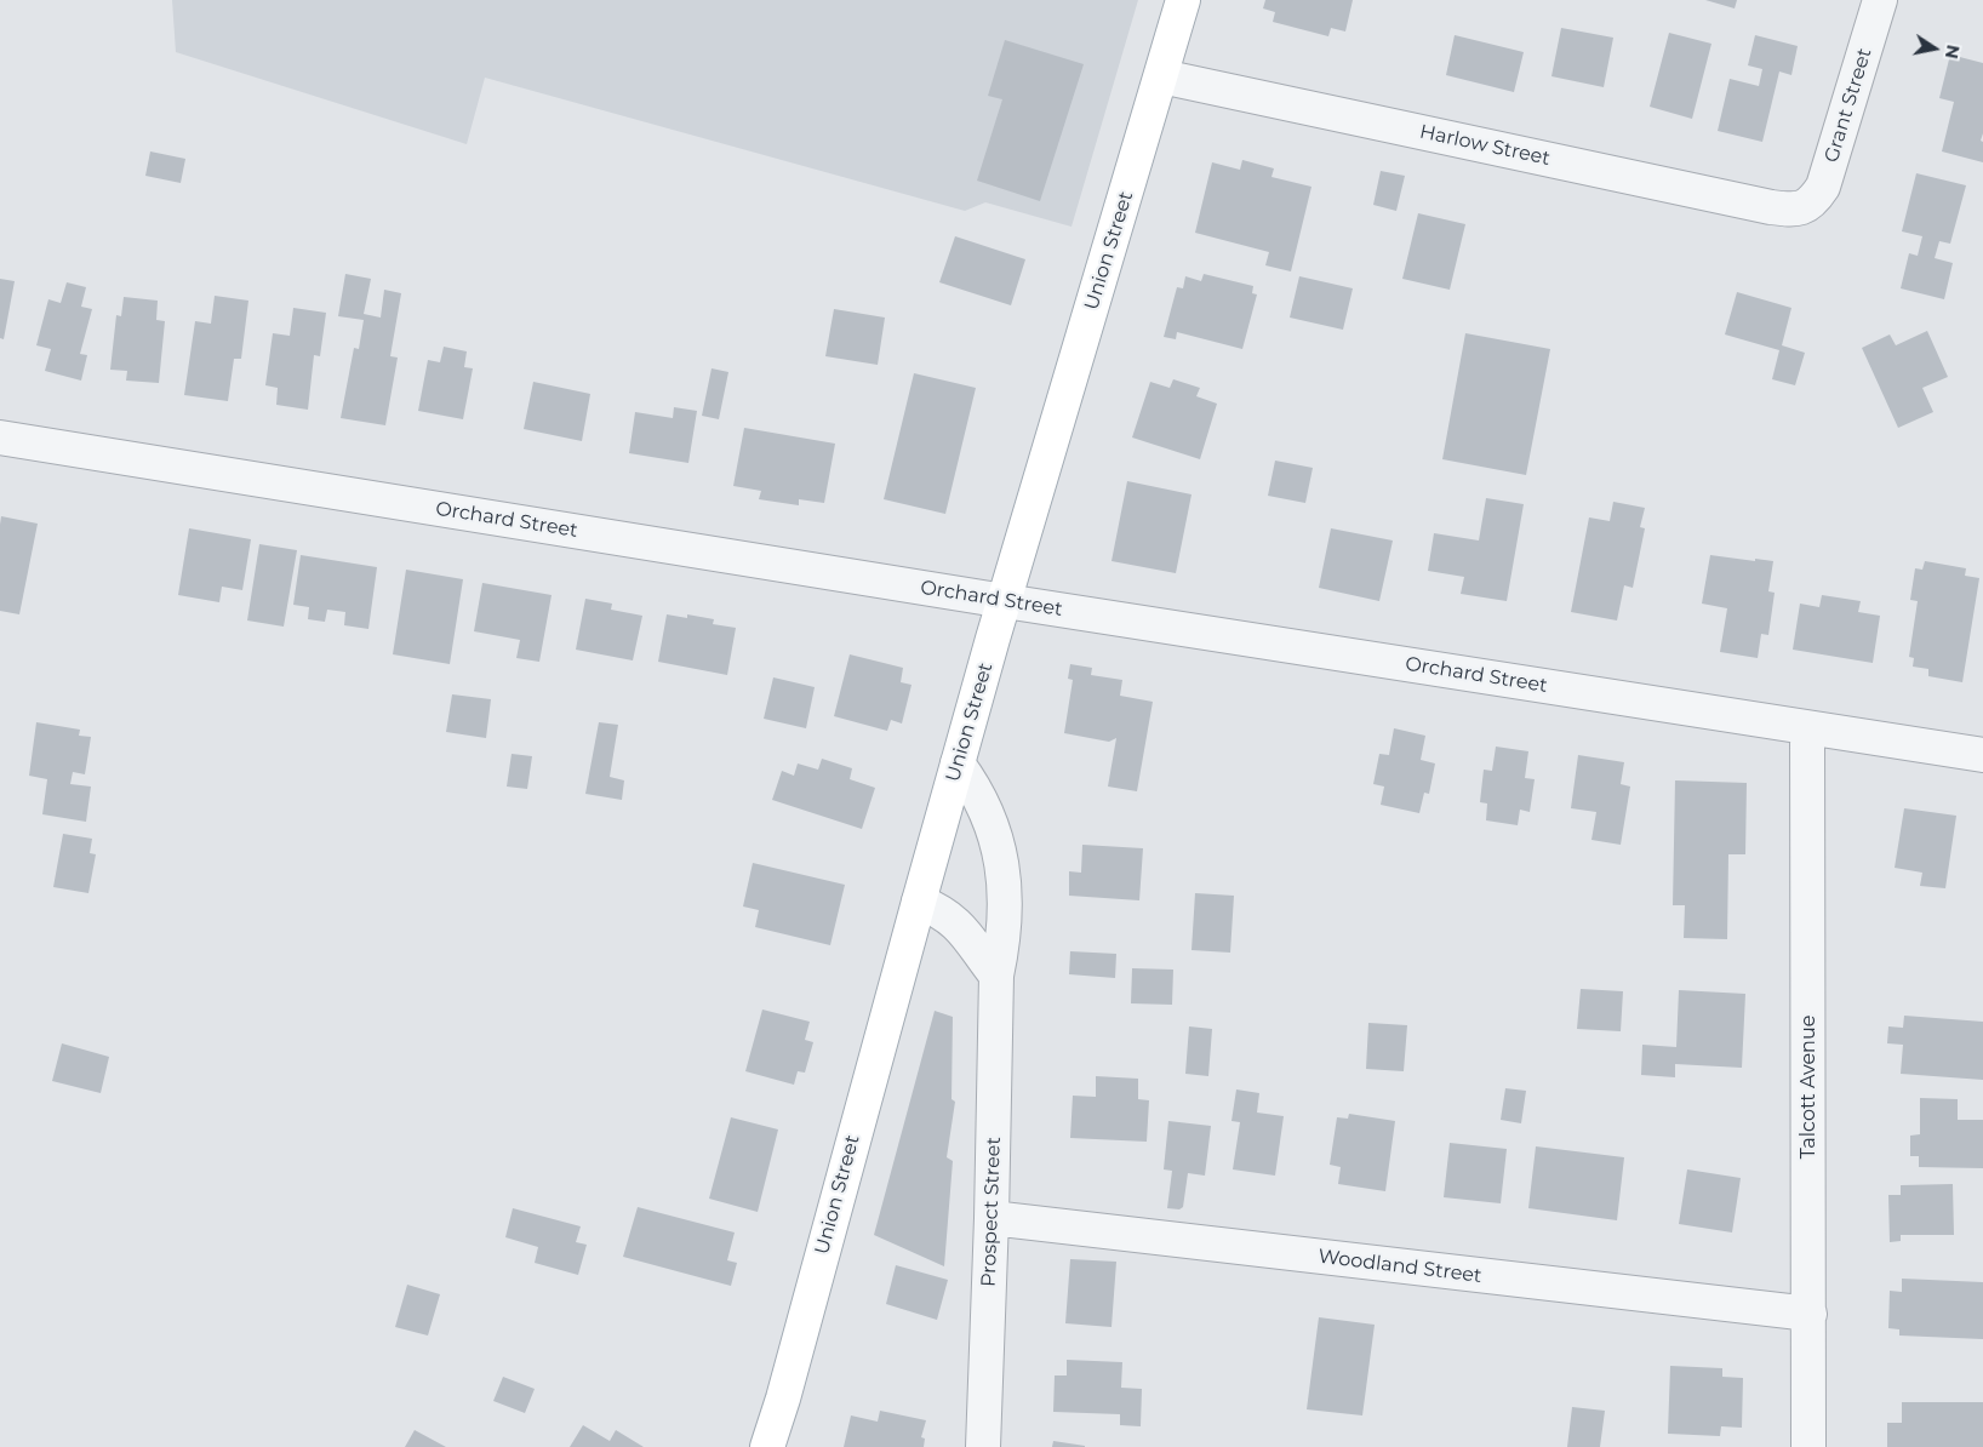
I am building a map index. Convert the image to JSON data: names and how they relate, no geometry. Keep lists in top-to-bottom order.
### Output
{
  "streets": {
    "main road": ["Union Street"],
    "street": [
      "Grant Street",
      "Harlow Street",
      "Orchard Street",
      "Talcott Avenue",
      "Prospect Street",
      "Woodland Street"
    ]
  },
  "crossings": [
    ["Grant Street", "Harlow Street"],
    ["Harlow Street", "Union Street"],
    ["Union Street", "Orchard Street"],
    ["Union Street", "Prospect Street"],
    ["Orchard Street", "Talcott Avenue"],
    ["Talcott Avenue", "Woodland Street"],
    ["Prospect Street", "Woodland Street"]
  ],
  "north": "right"
}
